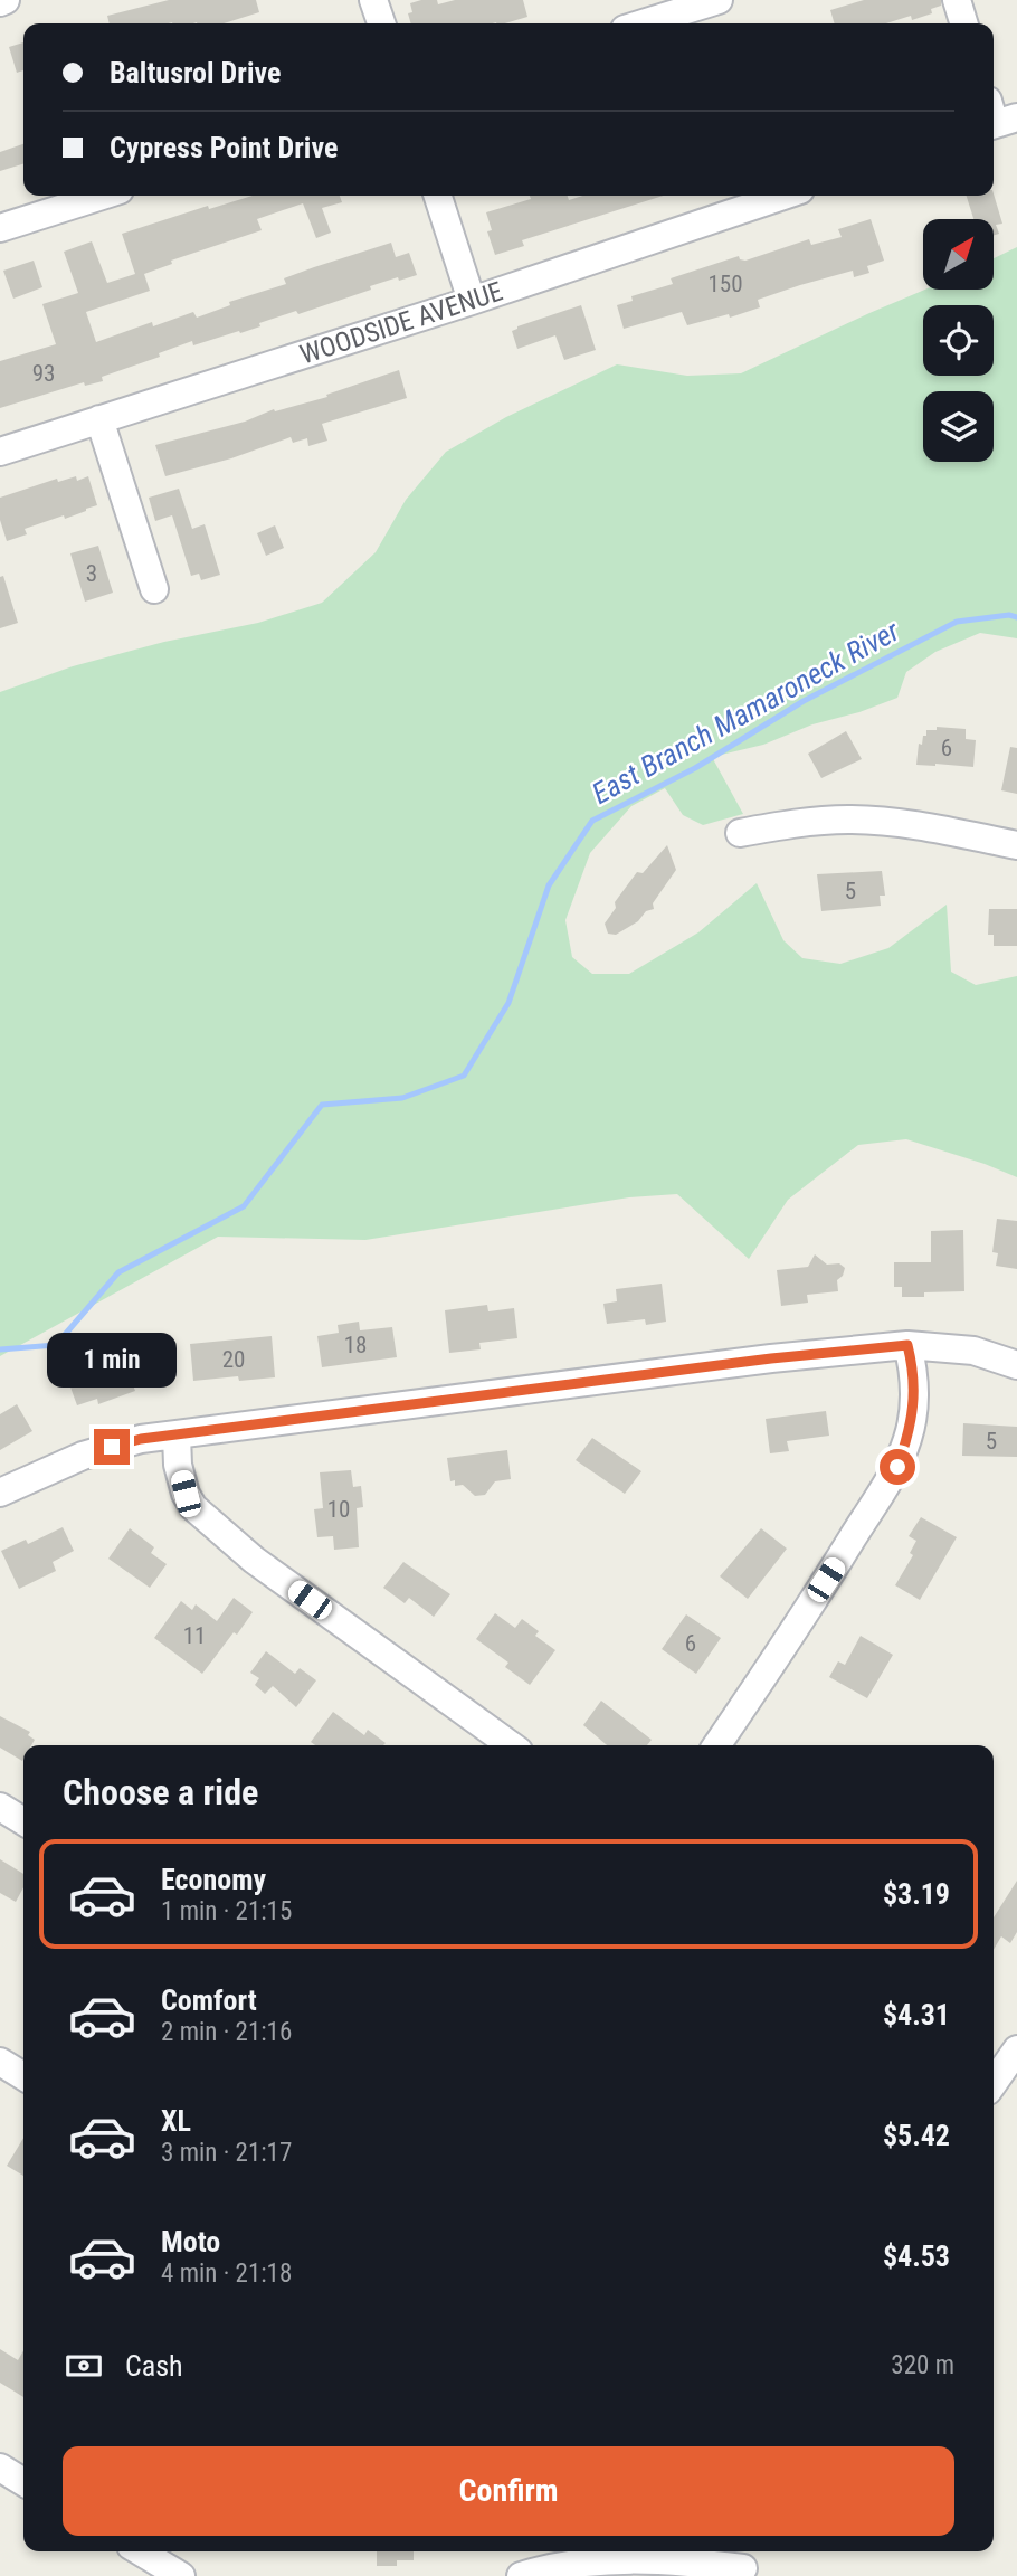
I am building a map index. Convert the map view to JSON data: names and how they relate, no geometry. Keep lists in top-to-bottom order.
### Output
{
  "streets": {
    "street": ["WOODSIDE AVENUE"]
  },
  "water": ["East Branch Mamaroneck River"],
  "house_numbers": [
    "150",
    "93",
    "3",
    "6",
    "5",
    "18",
    "20",
    "5",
    "10",
    "11",
    "6"
  ],
  "north": "top right",
  "page": {
    "banner": ["Baltusrol Drive", "Cypress Point Drive"],
    "bubble": "1 min",
    "heading": "Choose a ride",
    "list": [
      {
        "name": "Economy",
        "note": "1 min · 21:15",
        "value": "$3.19"
      },
      {
        "name": "Comfort",
        "note": "2 min · 21:16",
        "value": "$4.31"
      },
      {
        "name": "XL",
        "note": "3 min · 21:17",
        "value": "$5.42"
      },
      {
        "name": "Moto",
        "note": "4 min · 21:18",
        "value": "$4.53"
      }
    ],
    "pay": ["Cash", "320 m"],
    "buttons": "Confirm"
  }
}
